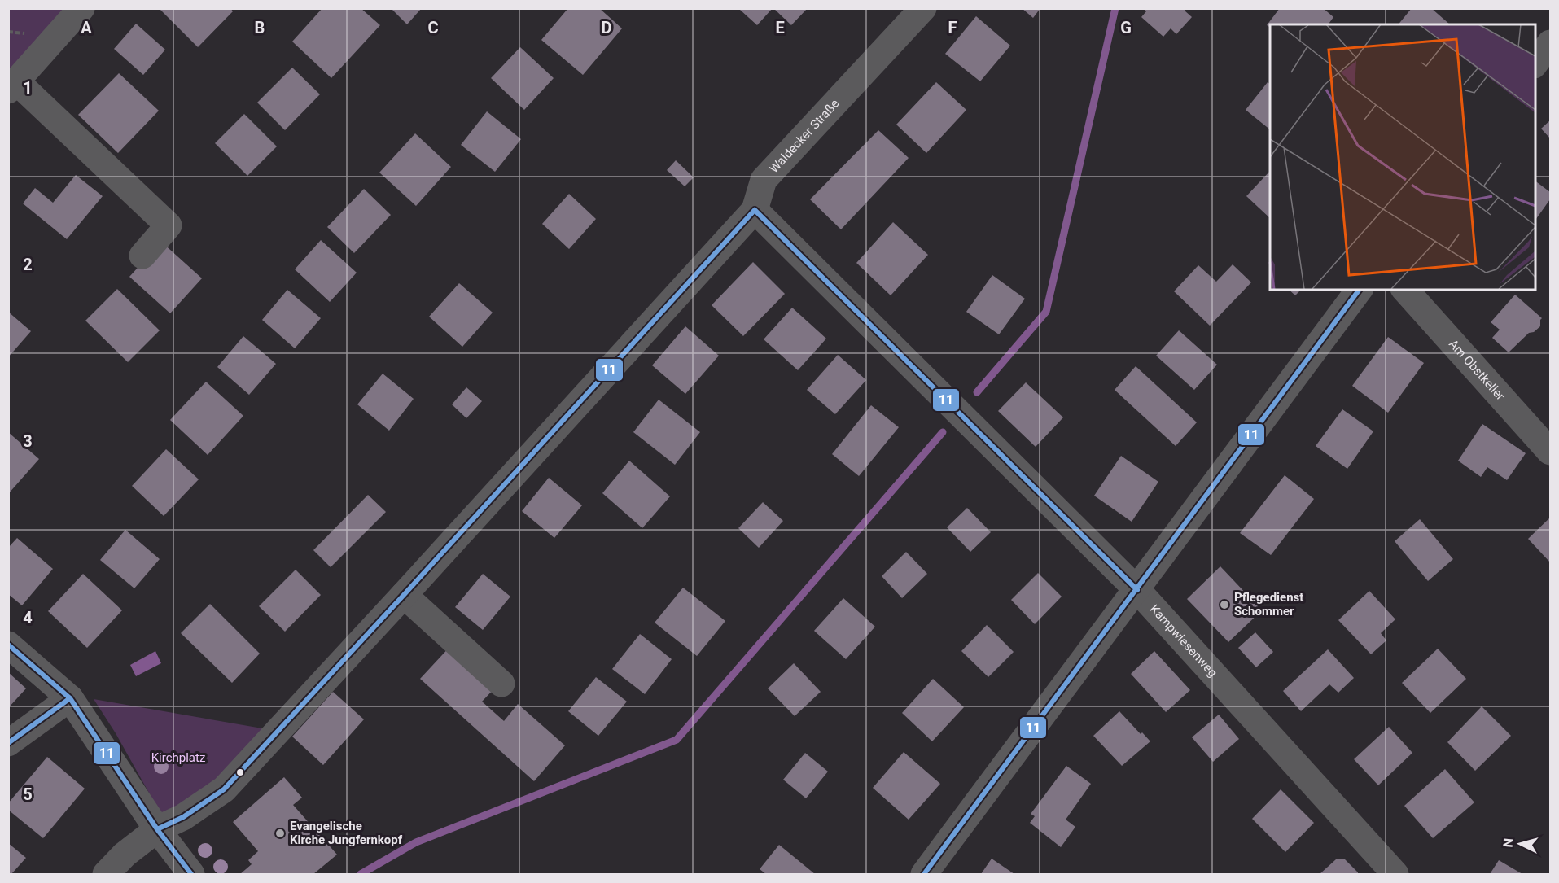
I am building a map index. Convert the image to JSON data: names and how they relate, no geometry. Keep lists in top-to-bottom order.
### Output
{
  "streets": {
    "street": ["Waldecker Straße", "Am Obstkeller", "Kampwiesenweg"]
  },
  "crossings": [
    ["Waldecker Straße", "Kampwiesenweg"]
  ],
  "parks": ["Kirchplatz"],
  "places": ["Pflegedienst Schommer", "Evangelische Kirche Jungfernkopf"],
  "lines": ["transit line 11"],
  "north": "left",
  "grid": {
    "columns": [
      "A",
      "B",
      "C",
      "D",
      "E",
      "F",
      "G"
    ],
    "rows": [
      "1",
      "2",
      "3",
      "4",
      "5"
    ]
  }
}
